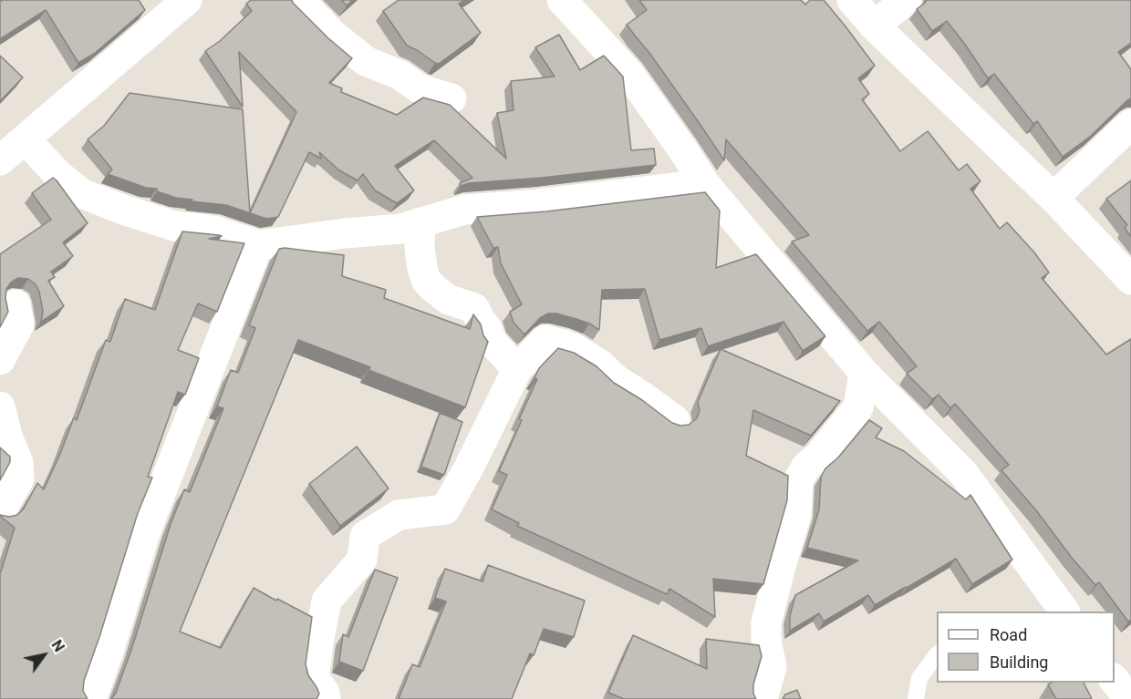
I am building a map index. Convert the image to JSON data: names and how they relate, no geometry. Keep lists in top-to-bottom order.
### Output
{
  "legend": ["Road", "Building"],
  "north": "top right"
}
